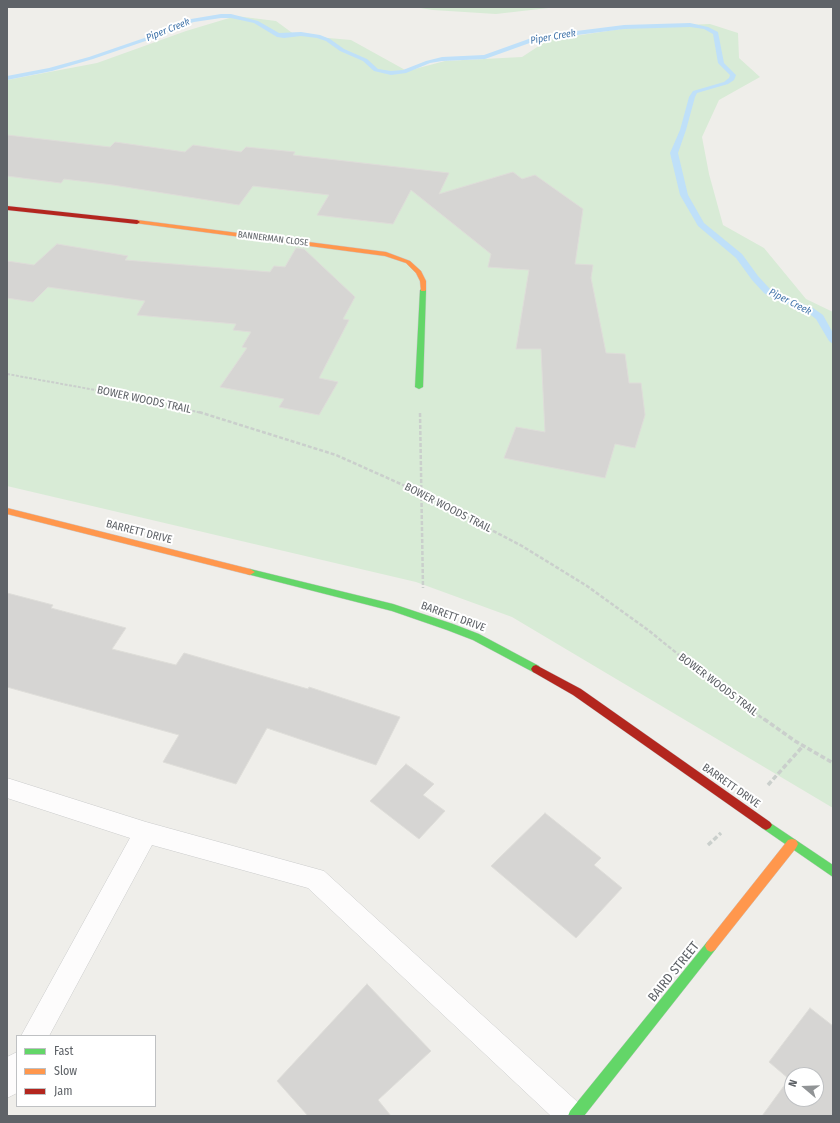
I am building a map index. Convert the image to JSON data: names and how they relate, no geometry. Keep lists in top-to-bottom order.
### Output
{
  "streets": {
    "street": ["BANNERMAN CLOSE", "BARRETT DRIVE", "BAIRD STREET"],
    "path": ["BOWER WOODS TRAIL"]
  },
  "crossings": [
    ["BARRETT DRIVE", "BAIRD STREET"]
  ],
  "water": ["Piper Creek"],
  "legend": ["Fast", "Slow", "Jam"],
  "north": "left"
}
